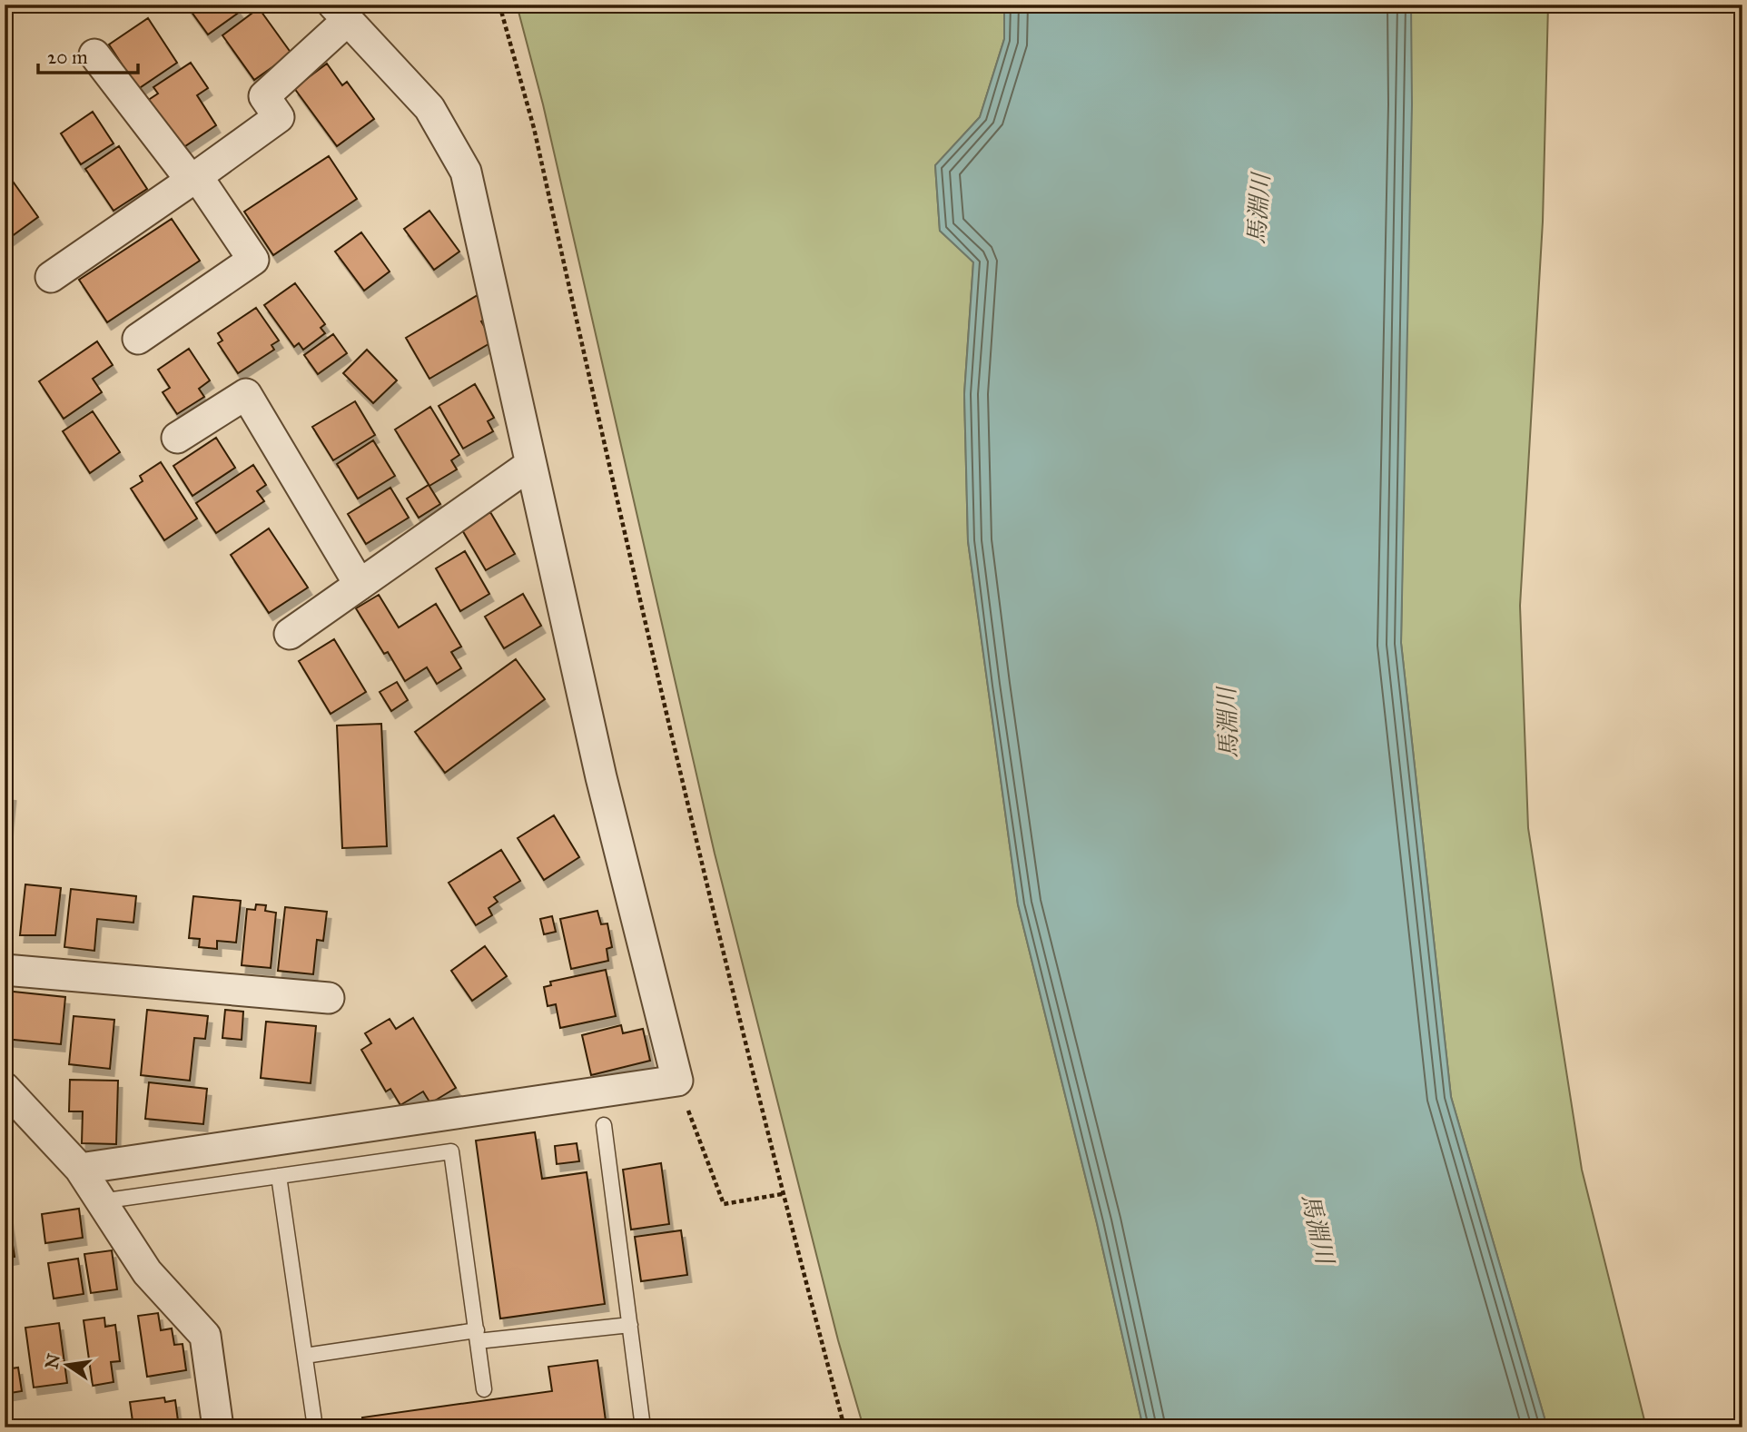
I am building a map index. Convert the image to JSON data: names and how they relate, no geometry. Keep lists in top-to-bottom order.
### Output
{
  "water": ["馬淵川"],
  "scale_bar": "20 m",
  "north": "left"
}
